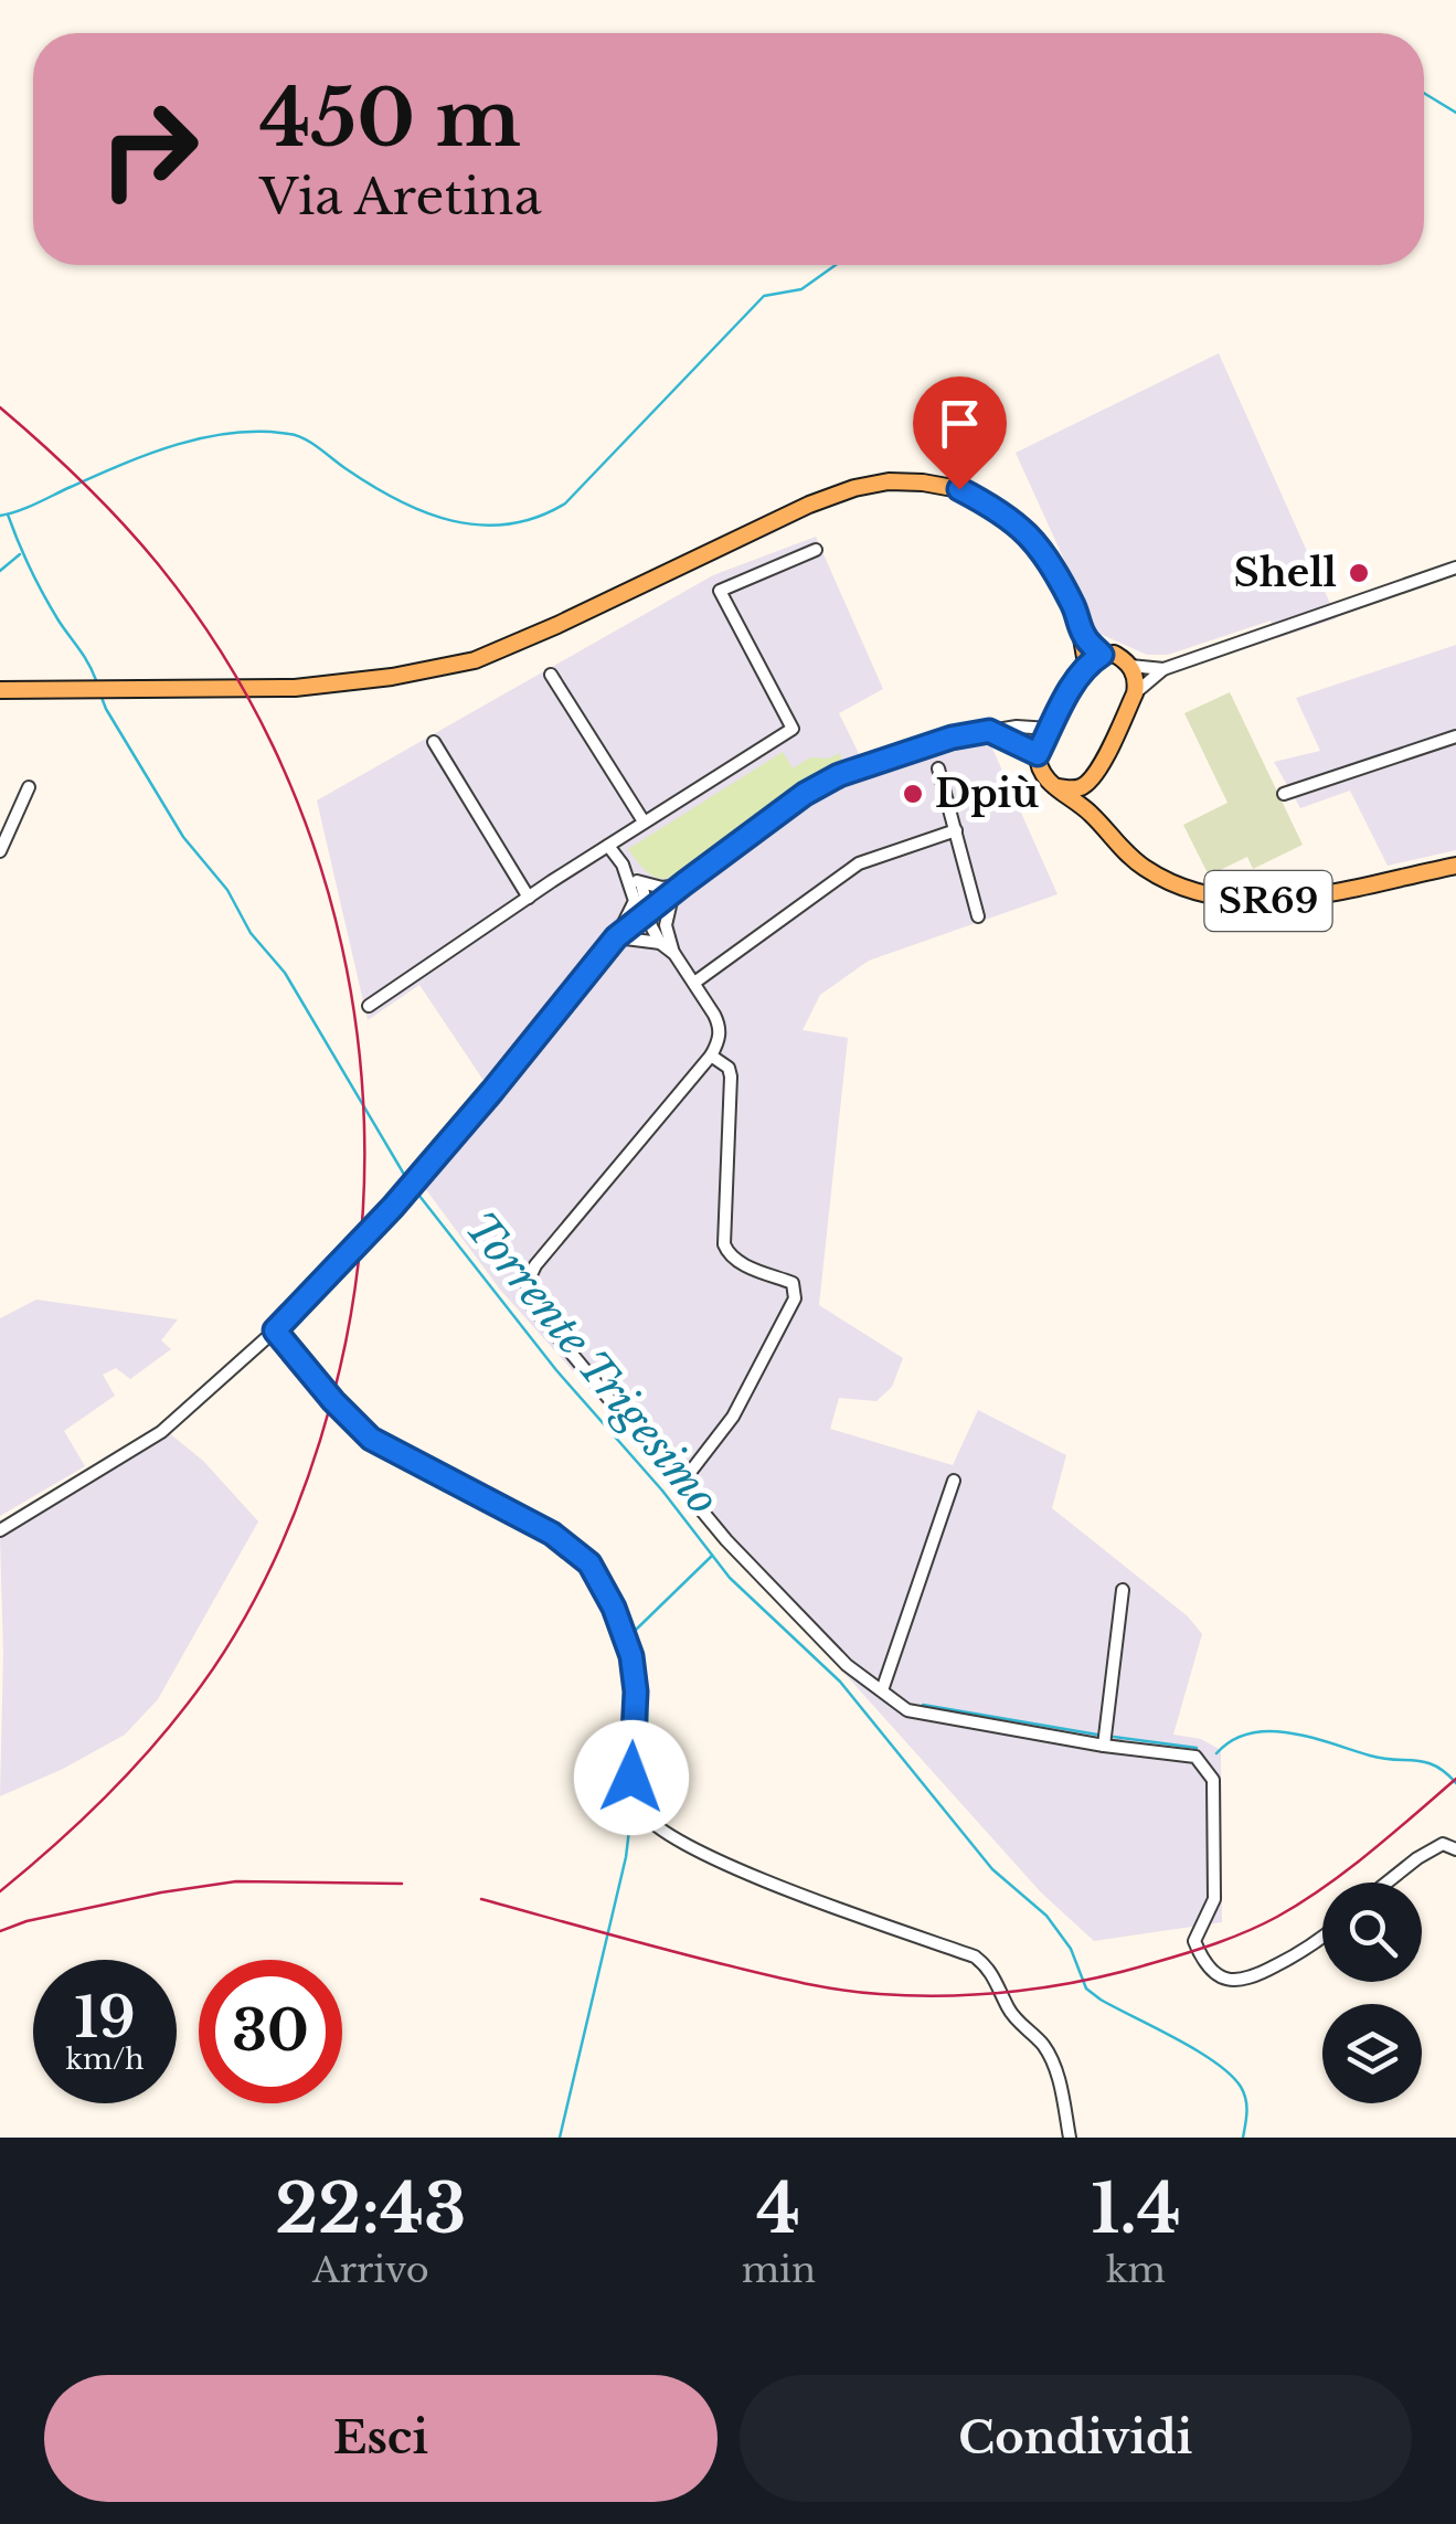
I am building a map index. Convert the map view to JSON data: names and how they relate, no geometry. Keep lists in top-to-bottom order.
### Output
{
  "streets": {
    "main road": ["SR69"]
  },
  "water": ["Torrente Trigesimo"],
  "places": ["Shell", "Dpiù"],
  "page": {
    "turn": ["450 m", "Via Aretina"],
    "speed": "19 km/h",
    "limit": "30",
    "eta": [
      "22:43",
      "Arrivo",
      "4",
      "min",
      "1.4",
      "km"
    ],
    "buttons": ["Esci", "Condividi"]
  }
}
